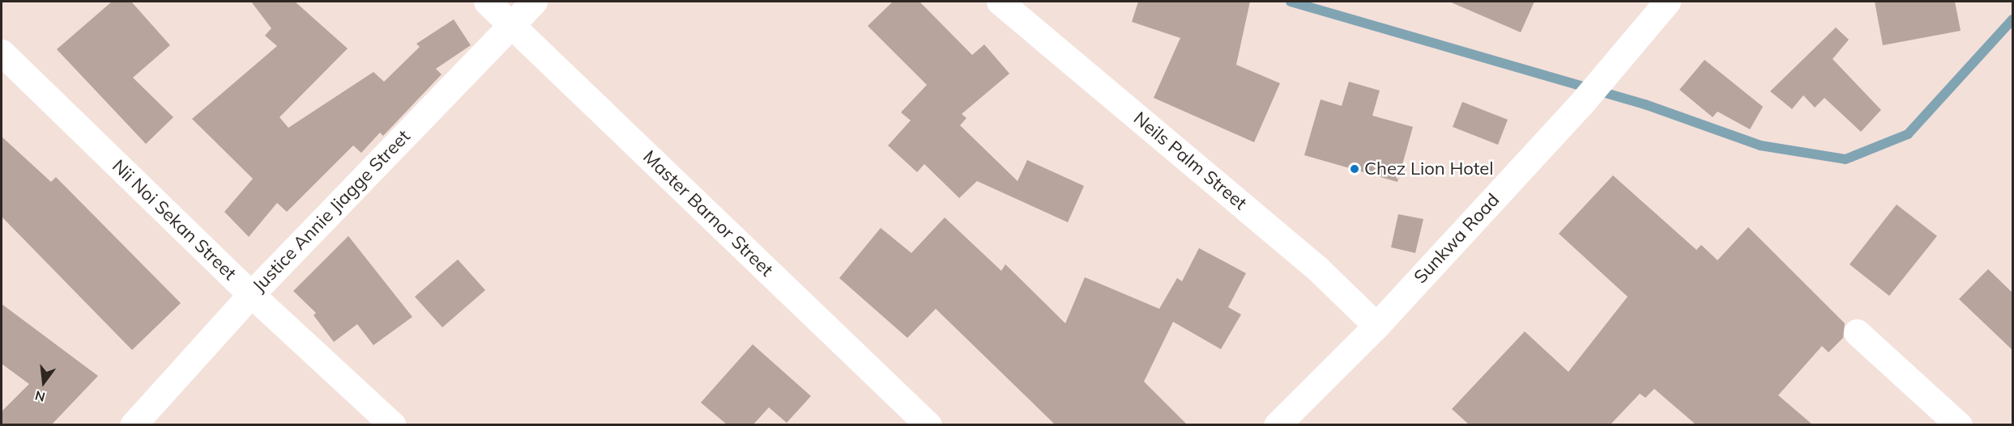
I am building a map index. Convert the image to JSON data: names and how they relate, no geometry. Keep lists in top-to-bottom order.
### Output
{
  "streets": {
    "street": [
      "Neils Palm Street",
      "Justice Annie Jiagge Street",
      "Master Barnor Street",
      "Nii Noi Sekan Street",
      "Sunkwa Road"
    ]
  },
  "crossings": [
    ["Neils Palm Street", "Sunkwa Road"],
    ["Justice Annie Jiagge Street", "Master Barnor Street"],
    ["Justice Annie Jiagge Street", "Nii Noi Sekan Street"]
  ],
  "places": ["Chez Lion Hotel"],
  "north": "bottom"
}
